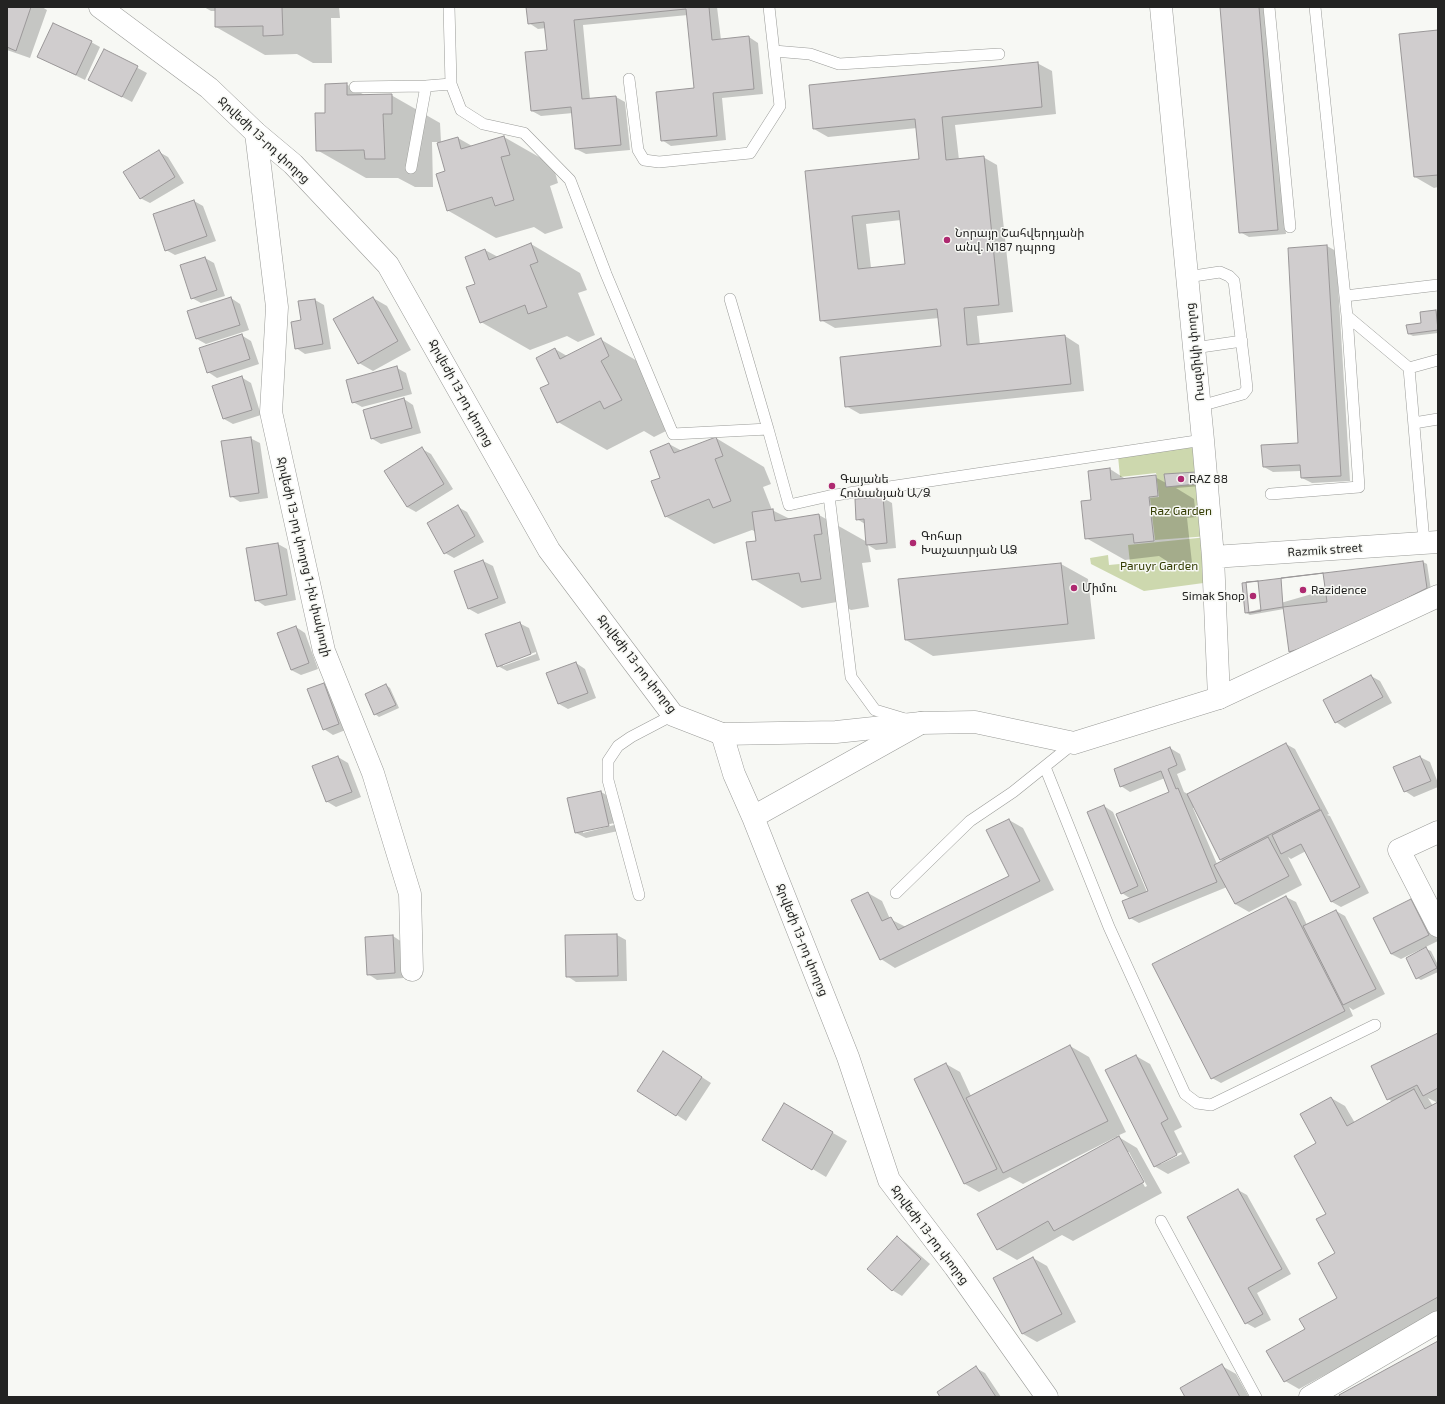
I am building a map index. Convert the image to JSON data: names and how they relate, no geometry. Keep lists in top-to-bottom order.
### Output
{
  "streets": {
    "street": [
      "Ջրվեժի 13-րդ փողոց",
      "Ռազմիկի փողոց",
      "Razmik street",
      "Ջրվեժի 13-րդ փողոց 1-ին փակուղի"
    ]
  },
  "crossings": [
    ["Ջրվեժի 13-րդ փողոց", "Ջրվեժի 13-րդ փողոց 1-ին փակուղի"],
    ["Ռազմիկի փողոց", "Razmik street"]
  ],
  "parks": ["Raz Garden", "Paruyr Garden"],
  "places": [
    "Նորայր Շահվերդյանի անվ. N187 դպրոց",
    "RAZ 88",
    "Գայանե Հունանյան Ա/Ձ",
    "Գոհար Խաչատրյան ԱՁ",
    "Միմու",
    "Razidence",
    "Simak Shop"
  ]
}
